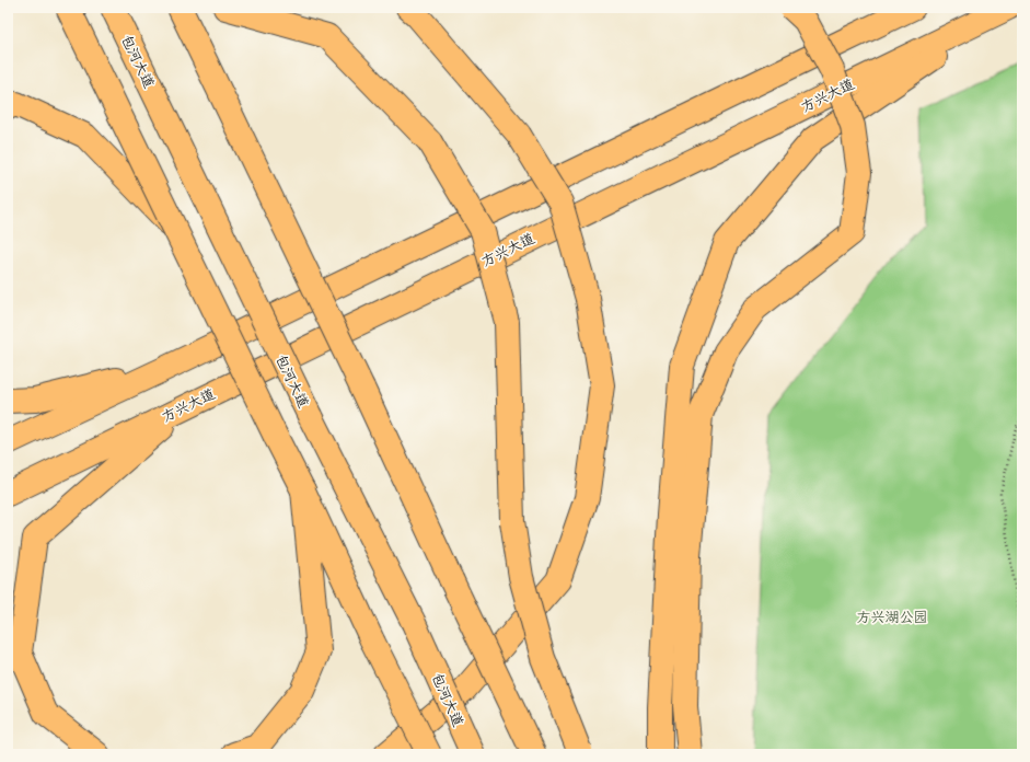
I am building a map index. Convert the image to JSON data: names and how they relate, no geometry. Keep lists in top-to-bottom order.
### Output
{
  "streets": {
    "main road": ["包河大道", "方兴大道"]
  },
  "parks": ["方兴湖公园"]
}
